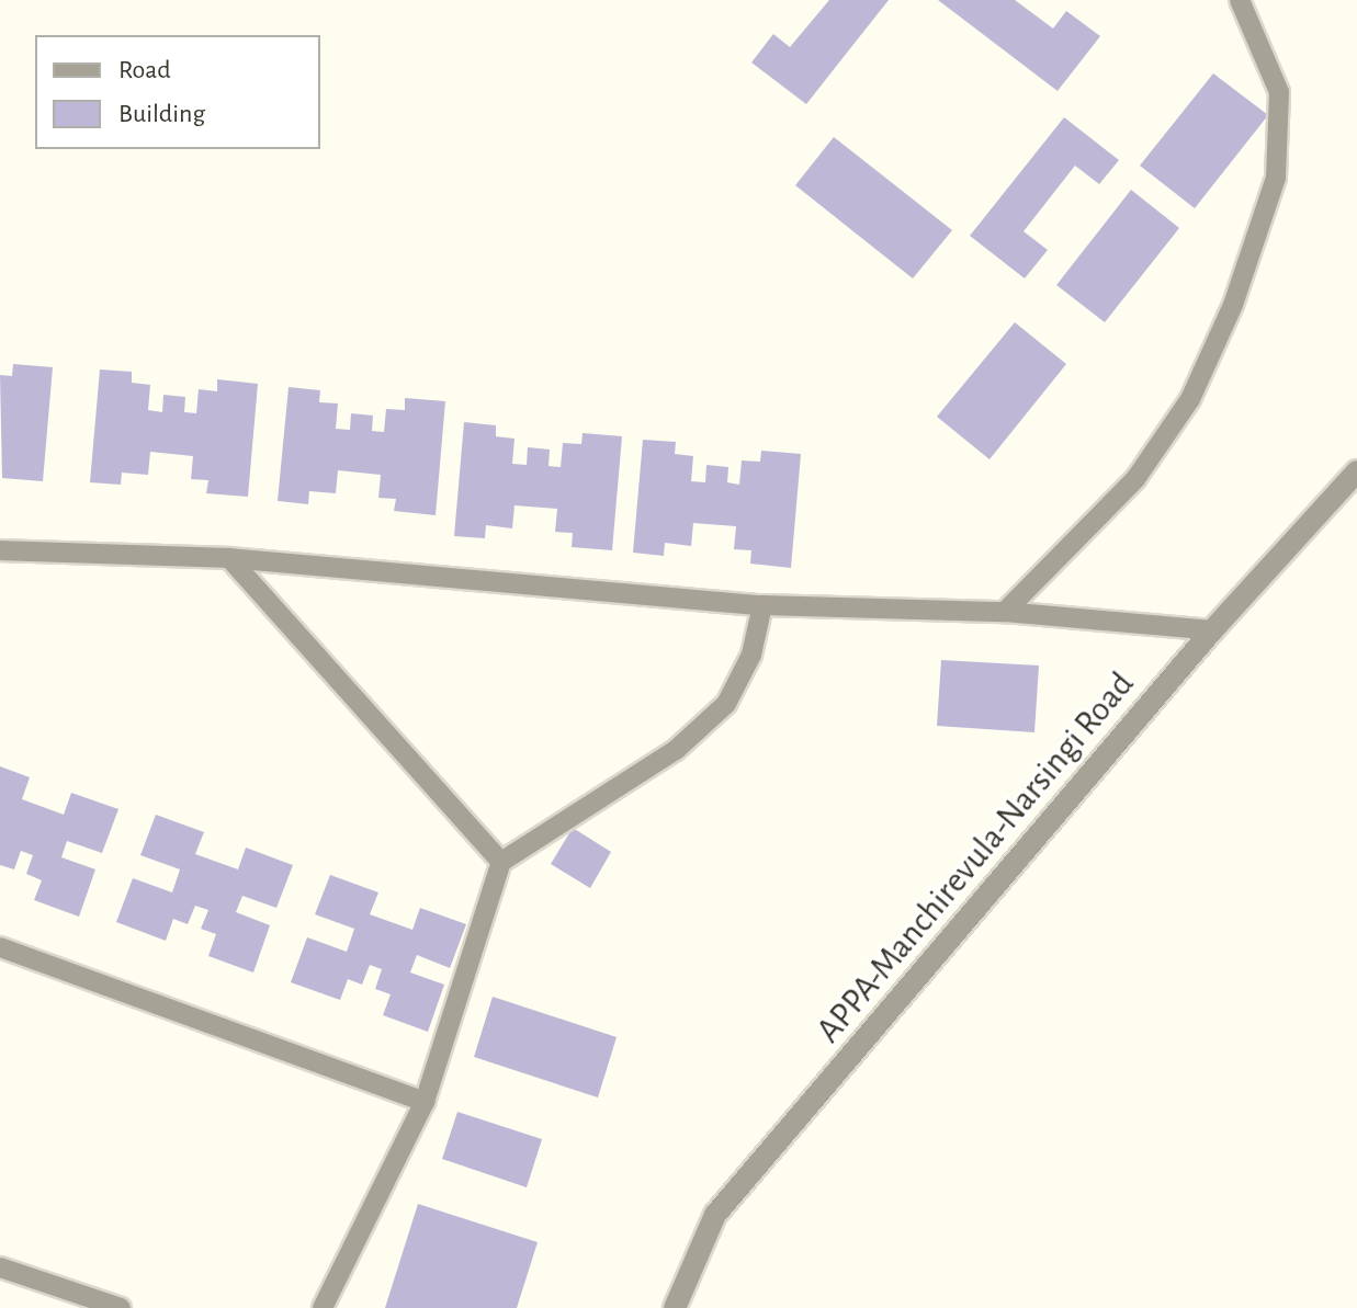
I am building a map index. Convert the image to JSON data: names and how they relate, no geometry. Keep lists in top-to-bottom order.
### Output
{
  "streets": {
    "street": ["APPA-Manchirevula-Narsingi Road"]
  },
  "legend": ["Road", "Building"]
}
